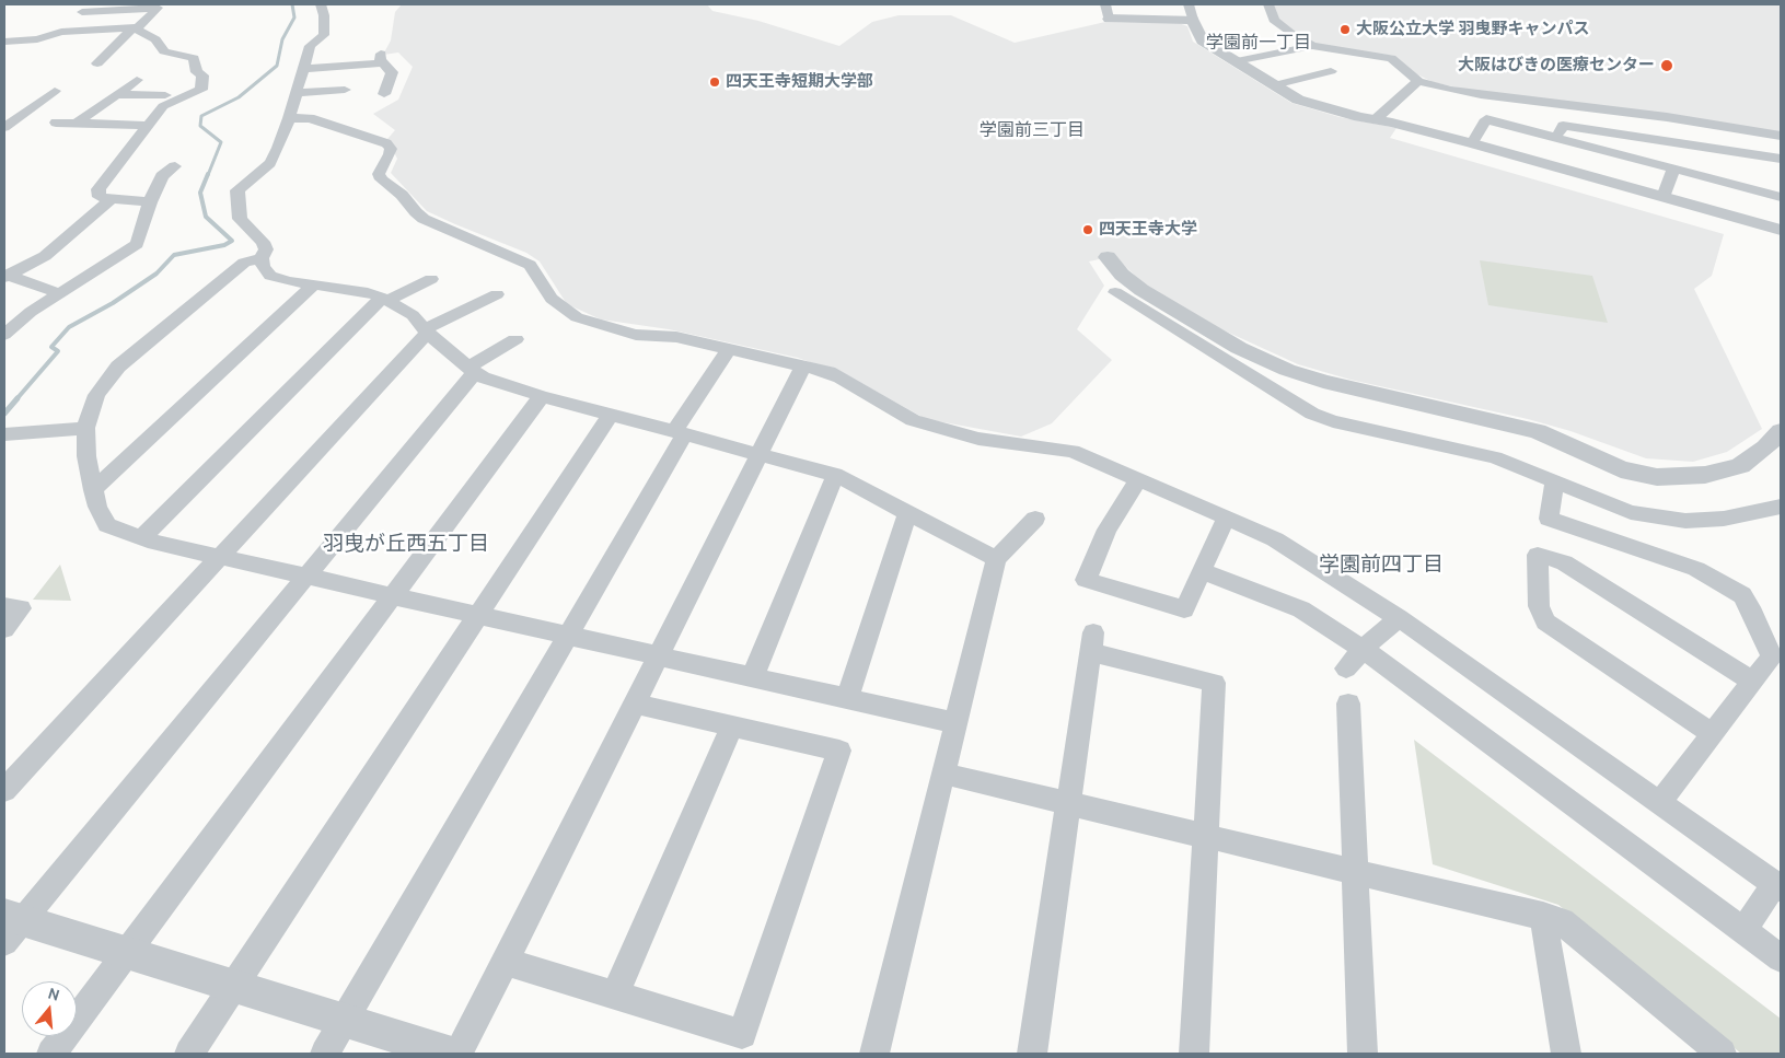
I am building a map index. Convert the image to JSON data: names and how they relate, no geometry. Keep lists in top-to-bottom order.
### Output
{
  "districts": [
    "学園前一丁目",
    "学園前三丁目",
    "羽曳が丘西五丁目",
    "学園前四丁目"
  ],
  "places": [
    "大阪公立大学 羽曳野キャンパス",
    "大阪はびきの医療センター",
    "四天王寺短期大学部",
    "四天王寺大学"
  ],
  "north": "top"
}
